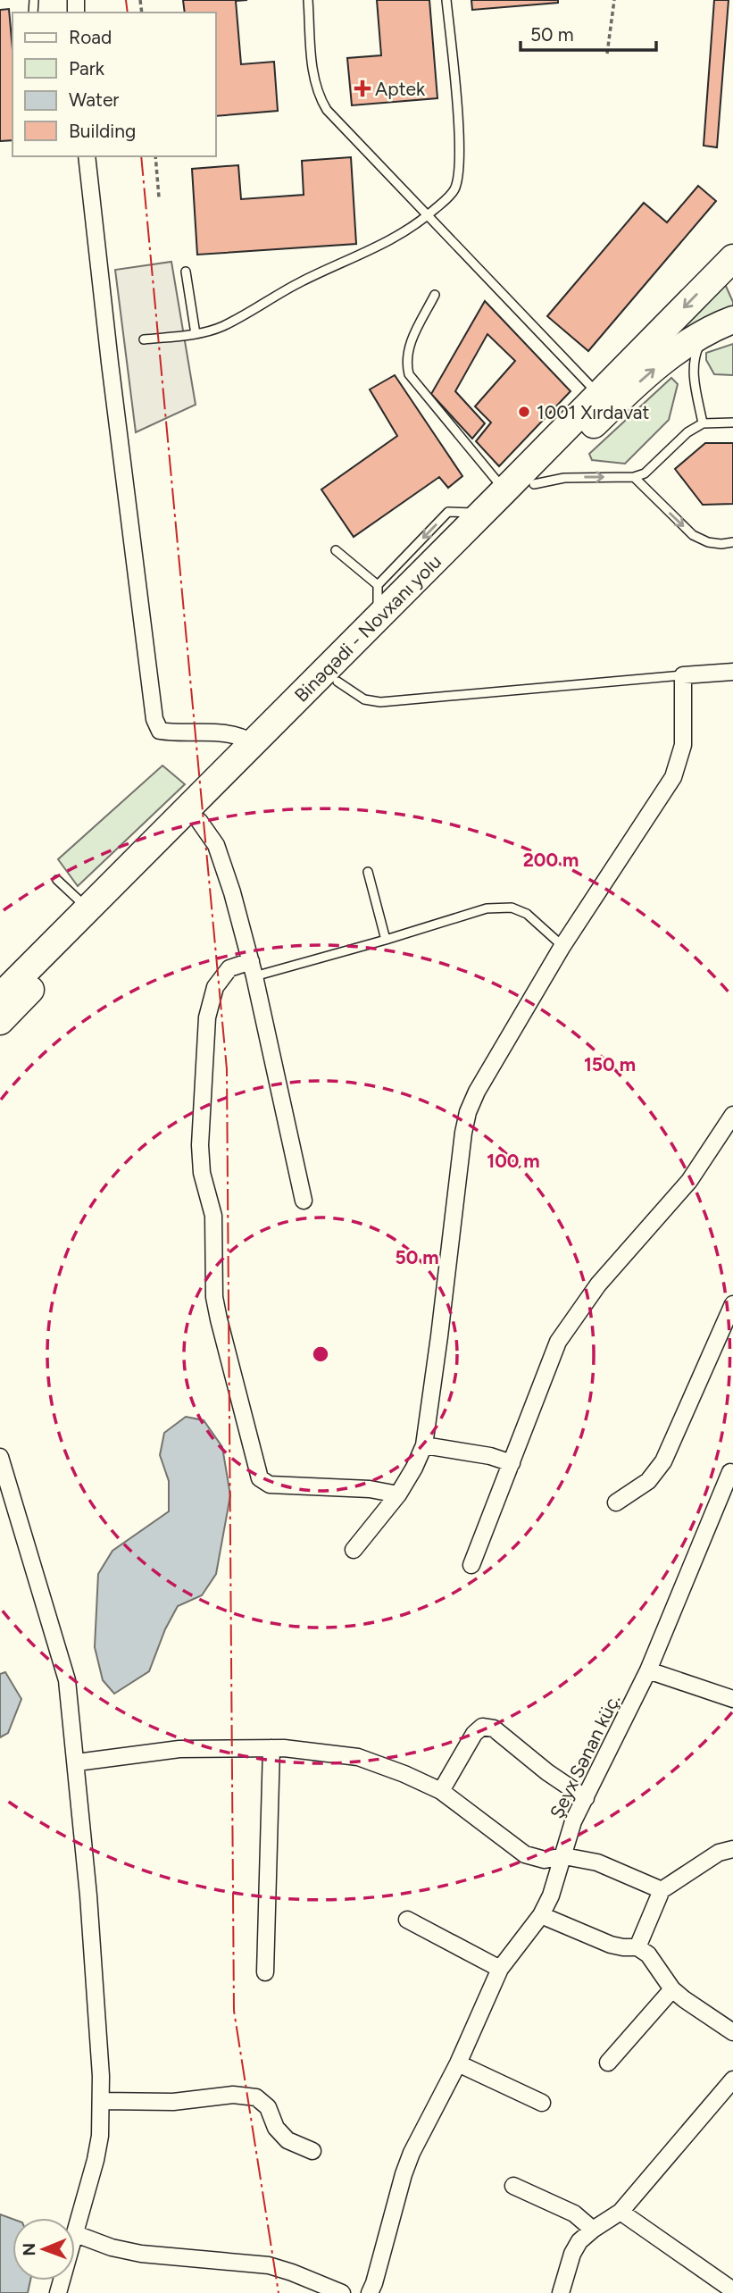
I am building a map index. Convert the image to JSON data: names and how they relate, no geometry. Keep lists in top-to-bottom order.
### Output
{
  "streets": {
    "main road": ["Binəqədi - Novxanı yolu"],
    "street": ["Şeyx Sənan küç."]
  },
  "places": {
    "health": ["Aptek"],
    "other": ["1001 Xırdavat"]
  },
  "legend": [
    "Road",
    "Park",
    "Water",
    "Building"
  ],
  "scale_bar": "50 m",
  "north": "left",
  "rings": [
    "200 m",
    "150 m",
    "100 m",
    "50 m"
  ]
}
